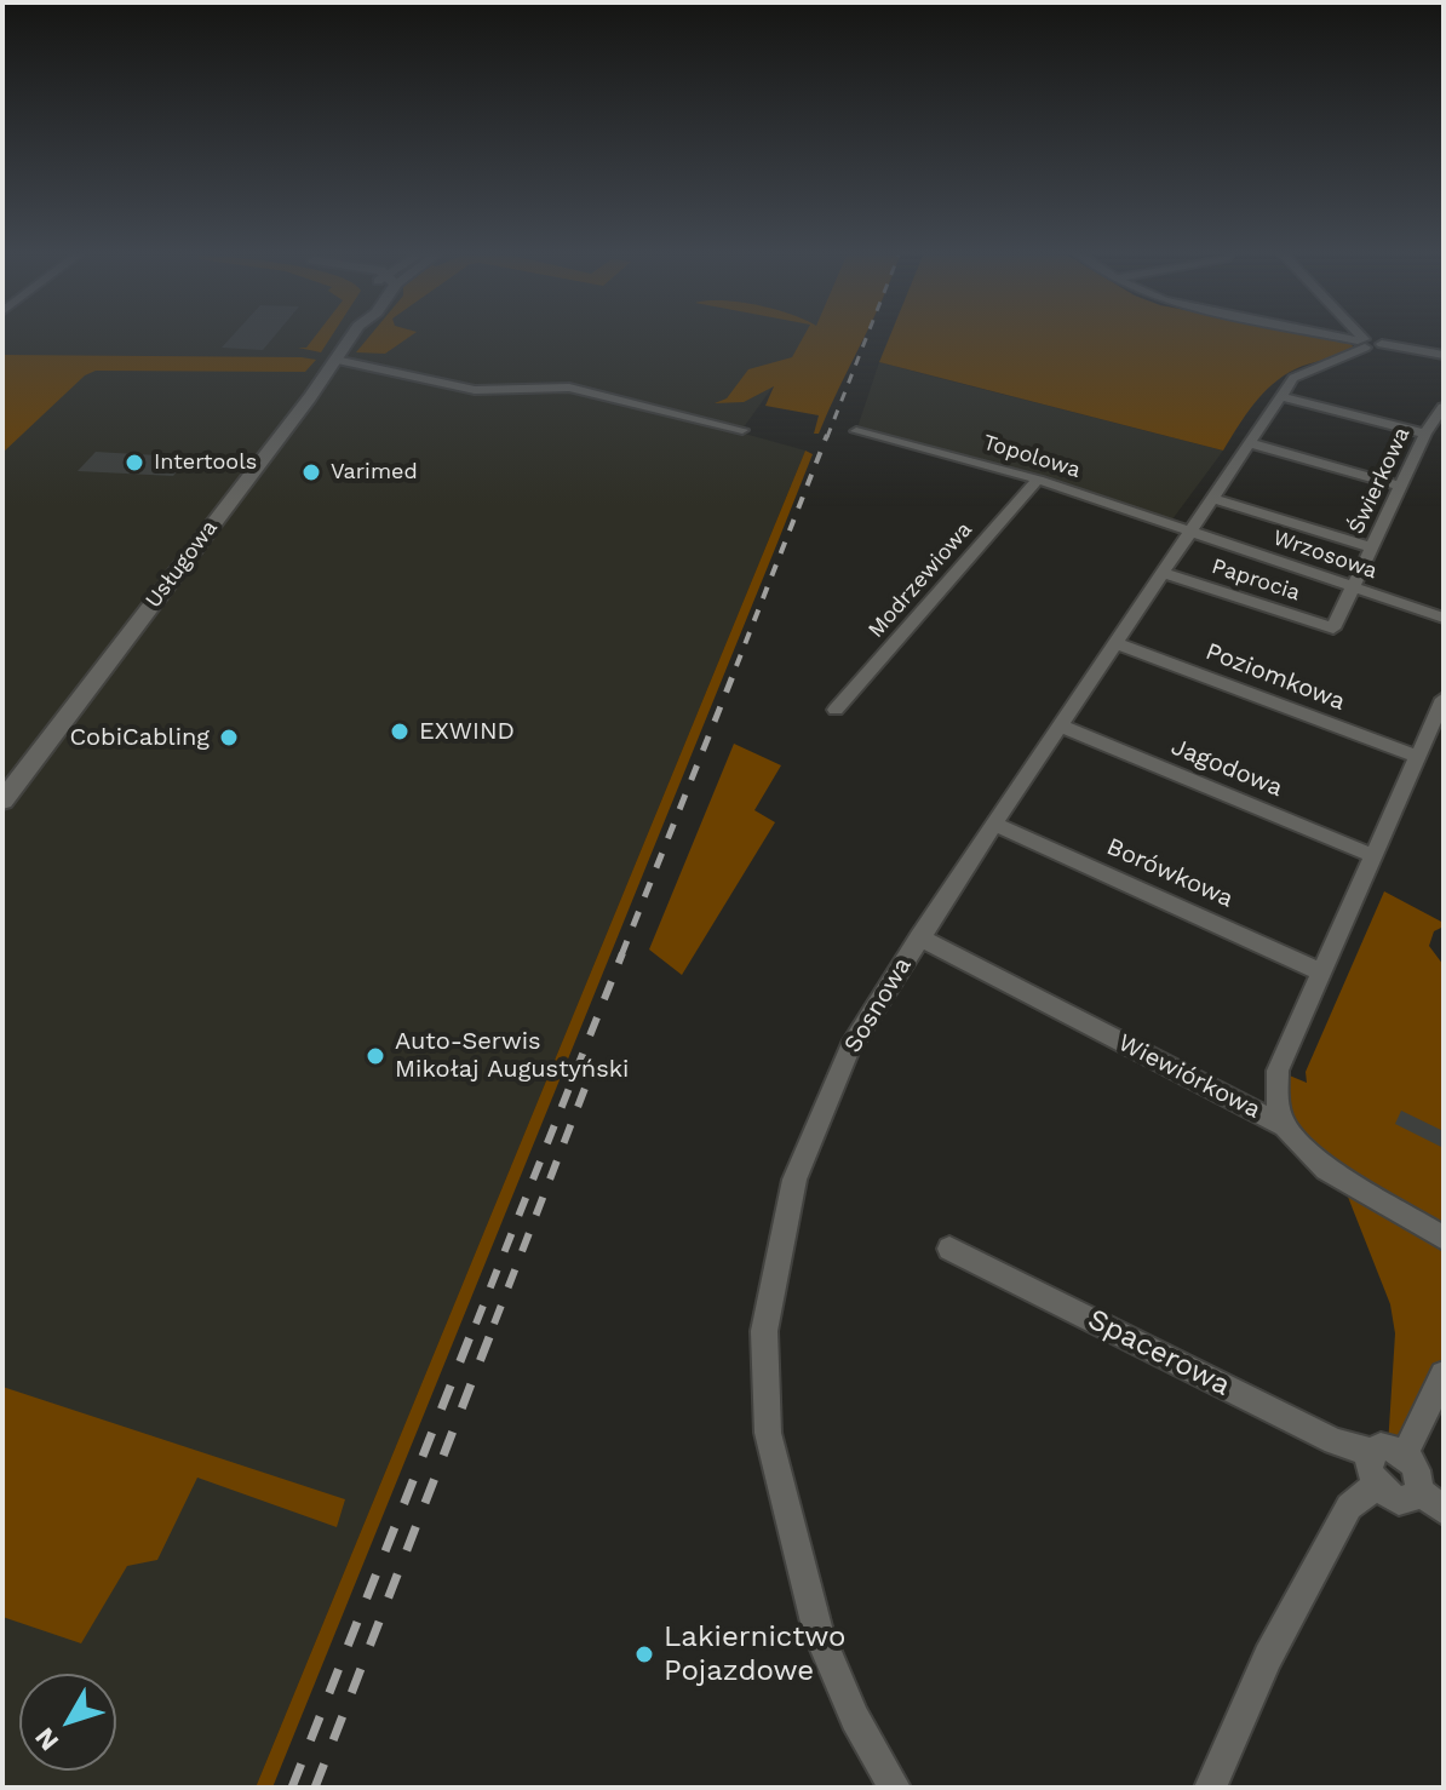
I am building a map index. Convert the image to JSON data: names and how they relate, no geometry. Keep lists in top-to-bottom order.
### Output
{
  "streets": {
    "street": [
      "Topolowa",
      "Świerkowa",
      "Wrzosowa",
      "Usługowa",
      "Modrzewiowa",
      "Paprocia",
      "Poziomkowa",
      "Jagodowa",
      "Borówkowa",
      "Sosnowa",
      "Wiewiórkowa",
      "Spacerowa"
    ]
  },
  "crossings": [
    ["Topolowa", "Wrzosowa"],
    ["Topolowa", "Modrzewiowa"],
    ["Topolowa", "Sosnowa"],
    ["Świerkowa", "Wrzosowa"],
    ["Świerkowa", "Paprocia"],
    ["Wrzosowa", "Sosnowa"],
    ["Paprocia", "Sosnowa"],
    ["Poziomkowa", "Sosnowa"],
    ["Jagodowa", "Sosnowa"],
    ["Borówkowa", "Sosnowa"],
    ["Sosnowa", "Wiewiórkowa"]
  ],
  "places": [
    "Intertools",
    "Varimed",
    "EXWIND",
    "CobiCabling",
    "Auto-Serwis Mikołaj Augustyński",
    "Lakiernictwo Pojazdowe"
  ],
  "north": "bottom left"
}
